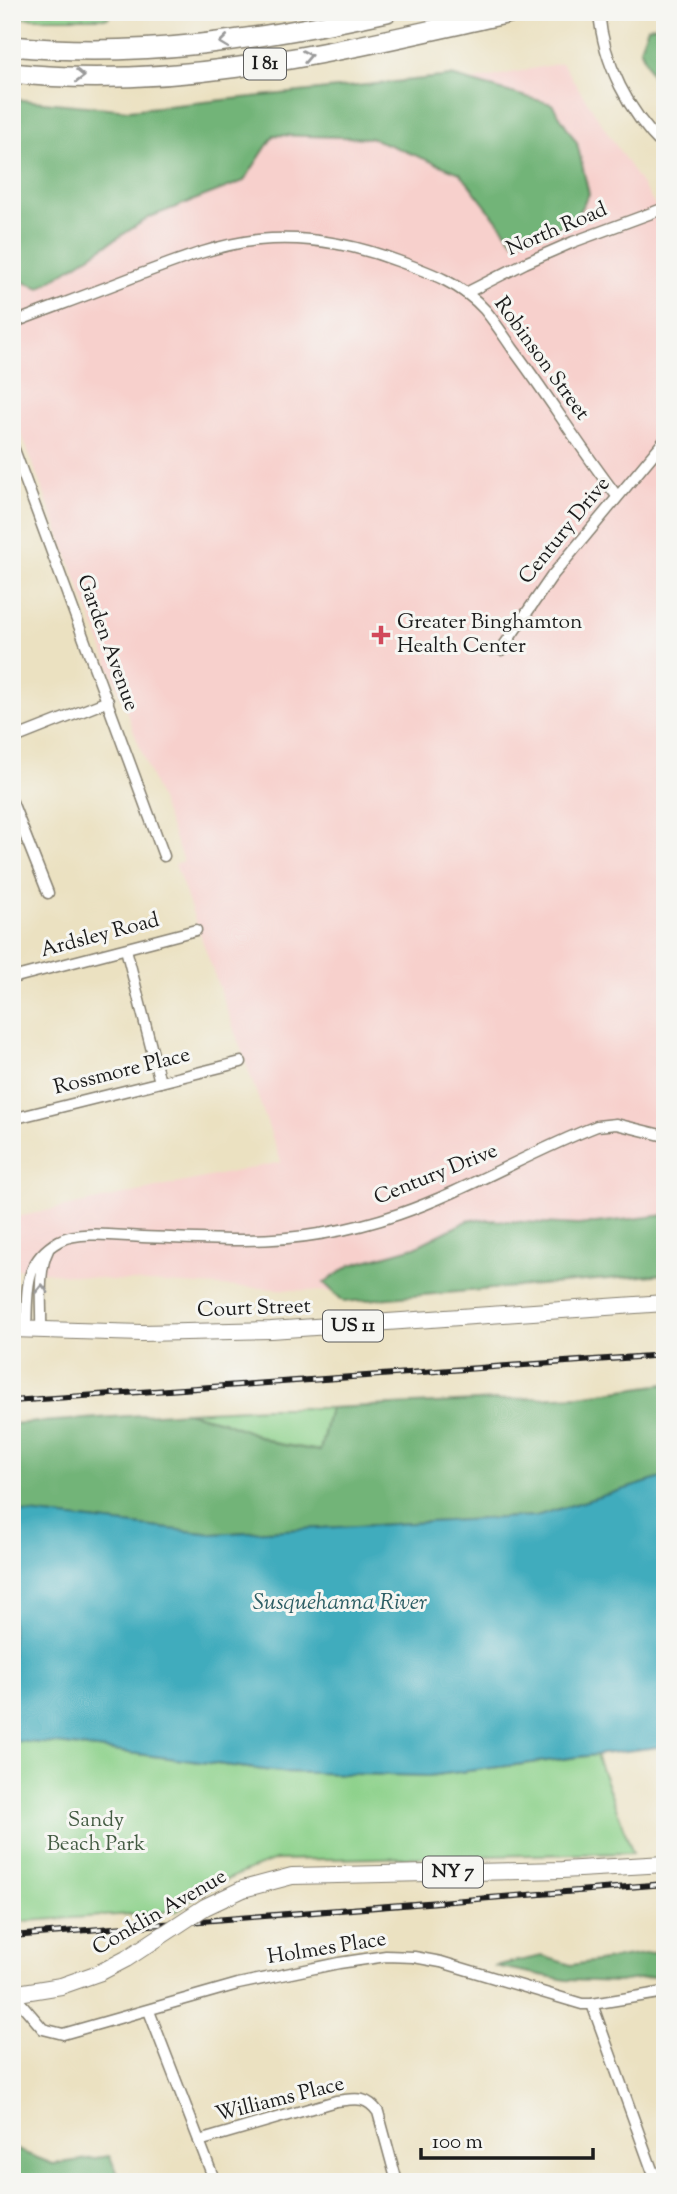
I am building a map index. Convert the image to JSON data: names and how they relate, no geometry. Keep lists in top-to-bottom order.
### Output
{
  "streets": {
    "highway": ["I 81"],
    "main road": [
      "Court Street",
      "US 11",
      "NY 7",
      "Conklin Avenue"
    ],
    "street": [
      "North Road",
      "Robinson Street",
      "Century Drive",
      "Garden Avenue",
      "Ardsley Road",
      "Rossmore Place",
      "Holmes Place",
      "Williams Place"
    ]
  },
  "crossings": [
    ["North Road", "Robinson Street"],
    ["Robinson Street", "Century Drive"],
    ["Century Drive", "Court Street"],
    ["Conklin Avenue", "Holmes Place"]
  ],
  "water": ["Susquehanna River"],
  "parks": ["Sandy Beach Park"],
  "places": {
    "health": ["Greater Binghamton Health Center"]
  },
  "scale_bar": "100 m"
}
